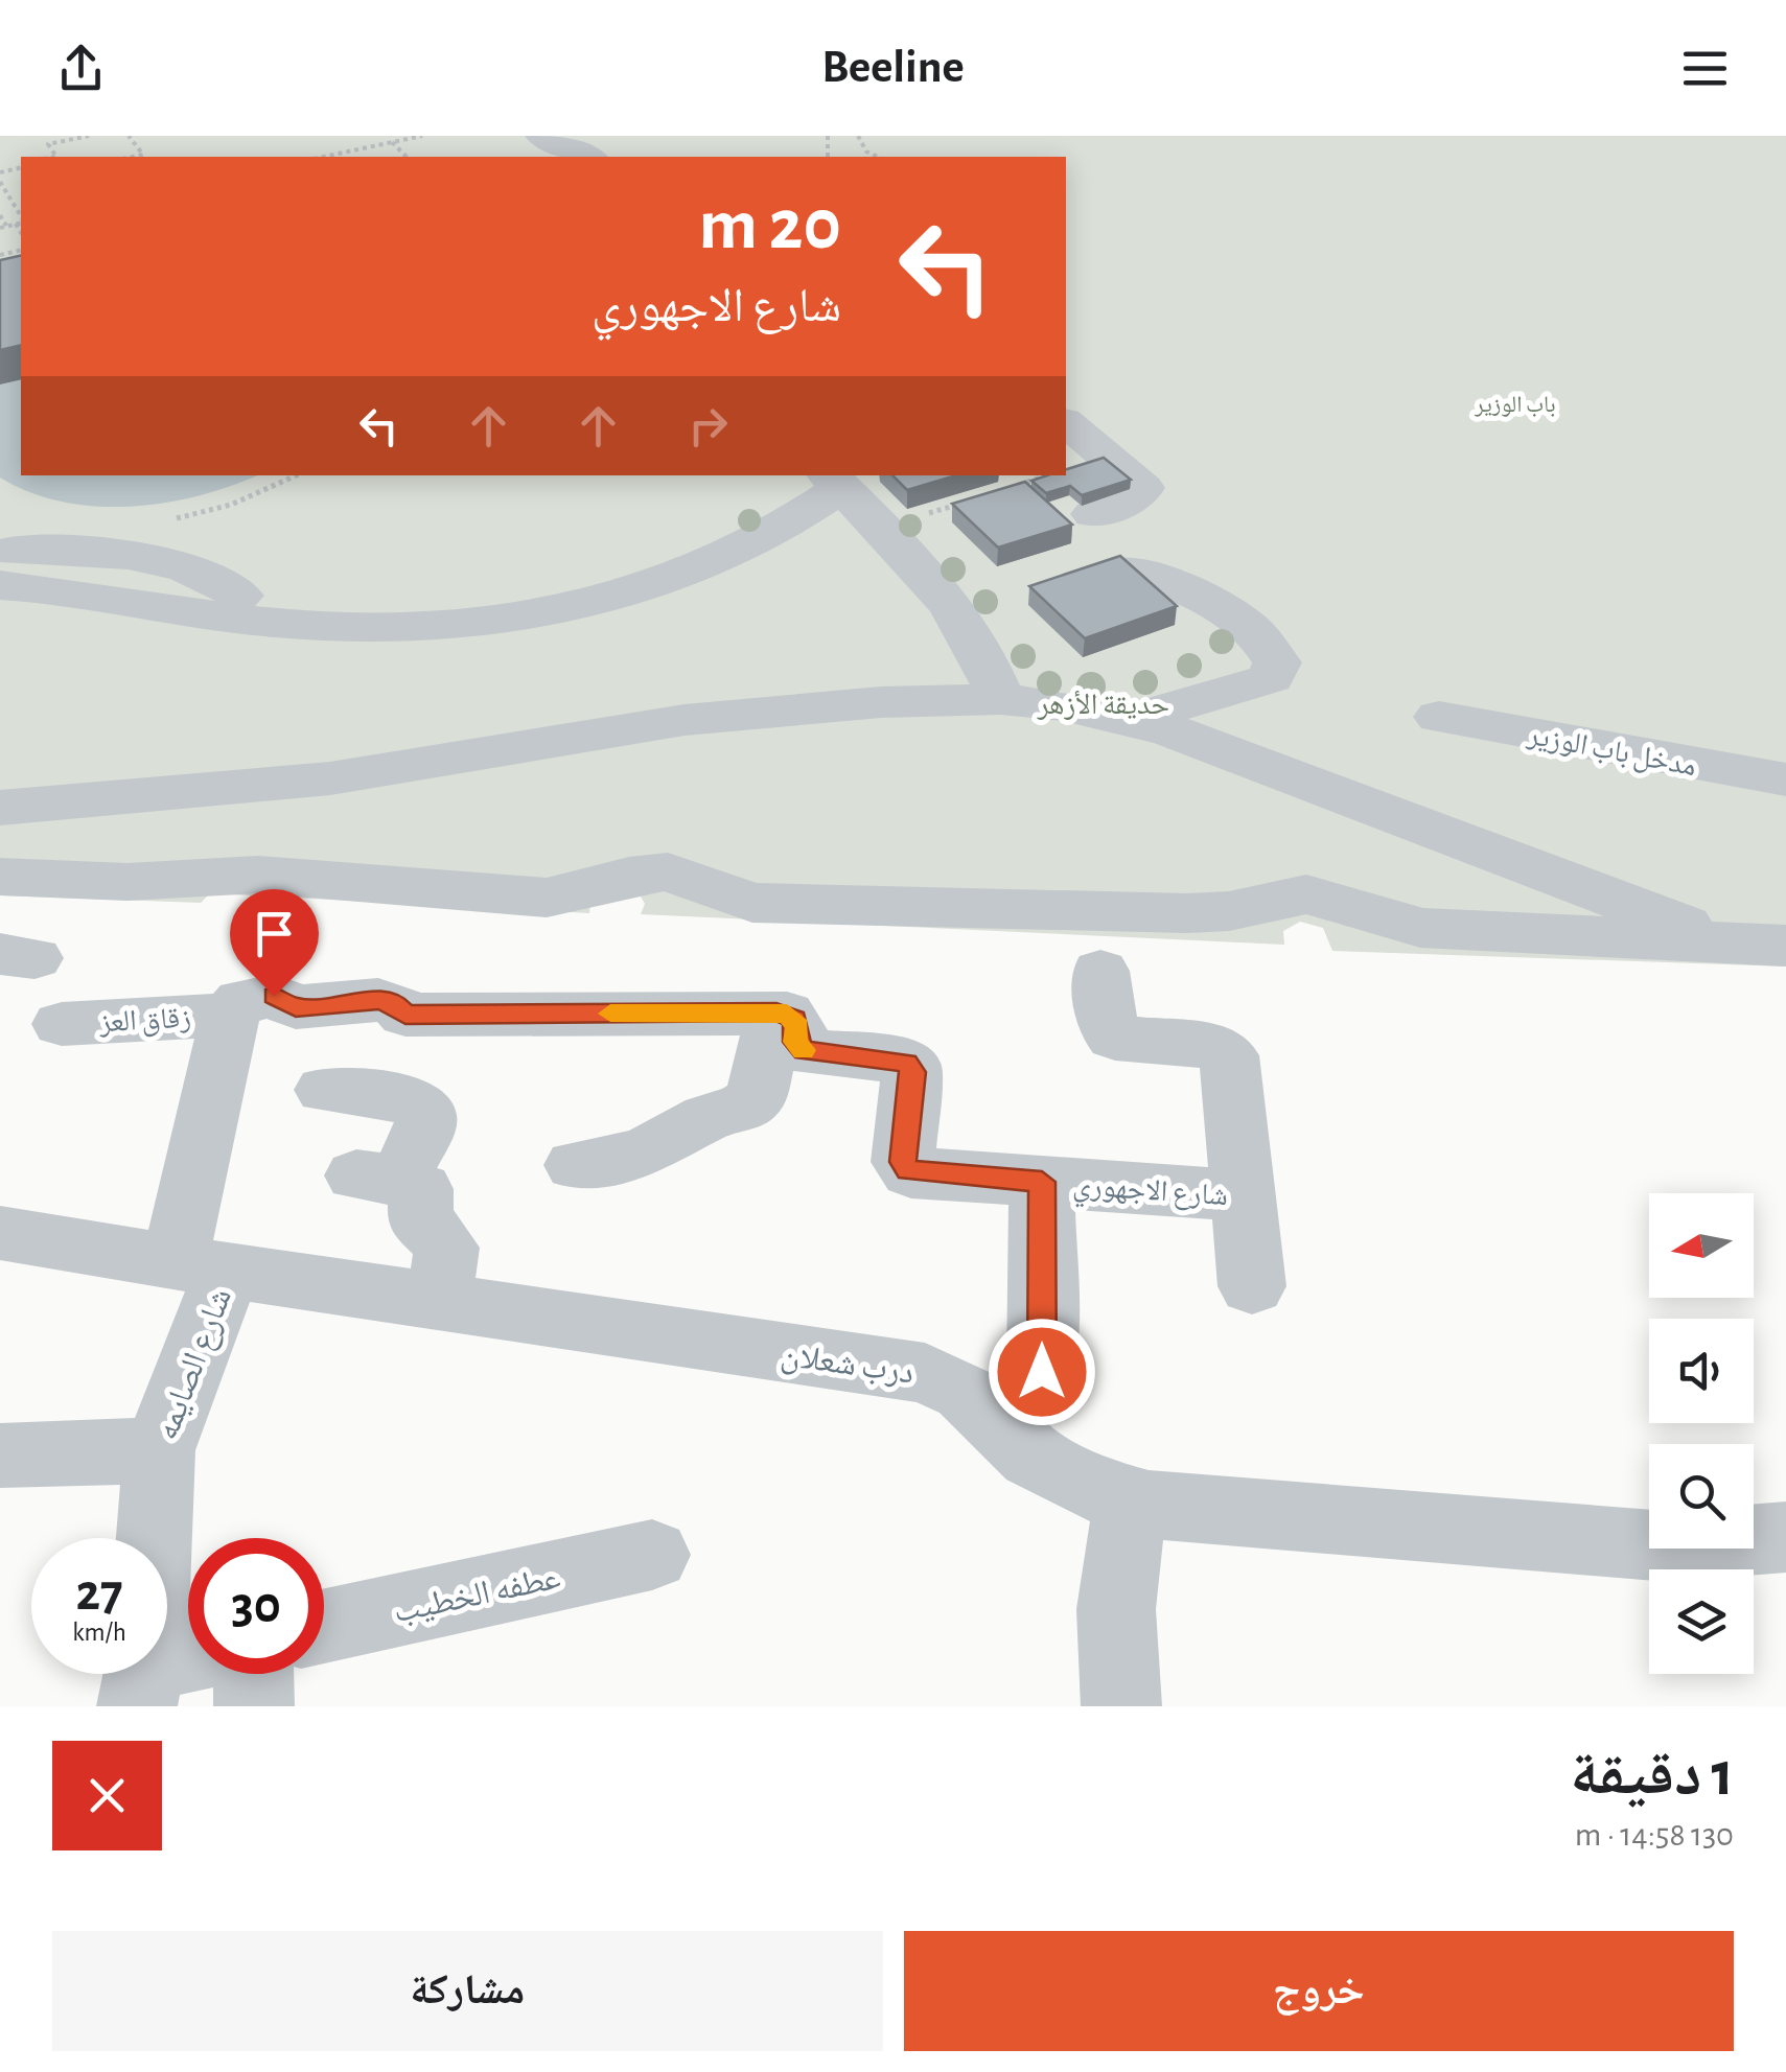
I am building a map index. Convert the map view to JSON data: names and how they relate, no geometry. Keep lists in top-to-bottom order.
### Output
{
  "streets": {
    "street": [
      "مدخل باب الوزير",
      "زقاق العز",
      "شارع الاجهوري",
      "درب شعلان",
      "شارع الصايمه",
      "عطفه الخطيب"
    ]
  },
  "crossings": [
    ["زقاق العز", "شارع الاجهوري"],
    ["زقاق العز", "شارع الصايمه"],
    ["درب شعلان", "شارع الصايمه"]
  ],
  "parks": ["باب الوزير", "حديقة الأزهر"],
  "north": "left",
  "page": {
    "header": "Beeline",
    "turn": ["20 m", "شارع الاجهوري"],
    "speed": "27 km/h",
    "limit": "30",
    "heading": ["1 دقيقة", "130 m · 14:58"],
    "buttons": ["خروج", "مشاركة"]
  }
}
